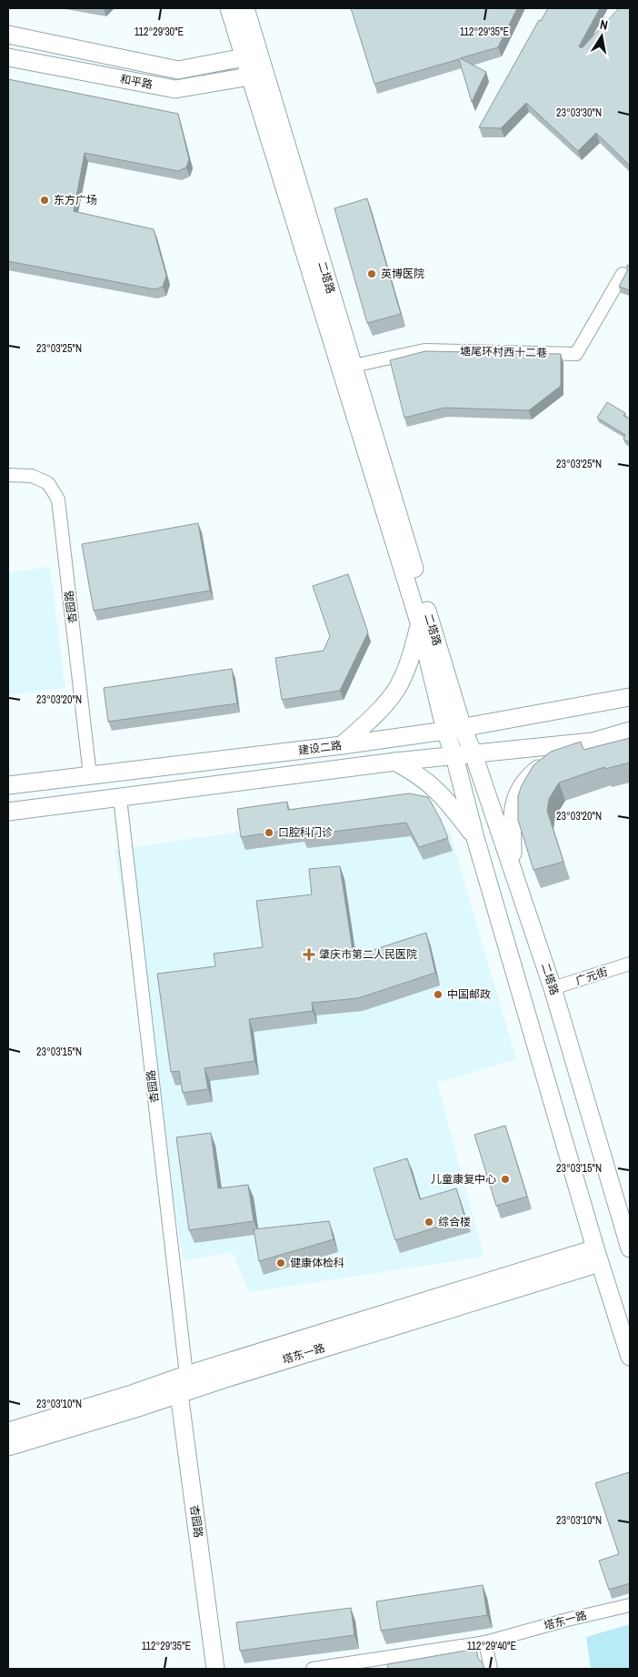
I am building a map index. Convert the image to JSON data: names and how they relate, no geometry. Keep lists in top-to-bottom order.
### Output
{
  "streets": {
    "main road": [
      "和平路",
      "二塔路",
      "杏园路",
      "建设二路",
      "塔东一路"
    ],
    "street": ["塘尾环村西十二巷", "广元街"]
  },
  "crossings": [
    ["和平路", "二塔路"],
    ["二塔路", "塘尾环村西十二巷"],
    ["二塔路", "建设二路"],
    ["二塔路", "广元街"],
    ["杏园路", "建设二路"],
    ["杏园路", "塔东一路"]
  ],
  "places": {
    "other": [
      "东方广场",
      "英博医院",
      "口腔科门诊",
      "中国邮政",
      "儿童康复中心",
      "综合楼",
      "健康体检科"
    ],
    "health": ["肇庆市第二人民医院"]
  },
  "north": "top",
  "coordinates": [
    "112°29'30\"E",
    "112°29'35\"E",
    "23°03'30\"N",
    "23°03'25\"N",
    "23°03'20\"N",
    "23°03'15\"N",
    "23°03'10\"N",
    "112°29'40\"E"
  ]
}
